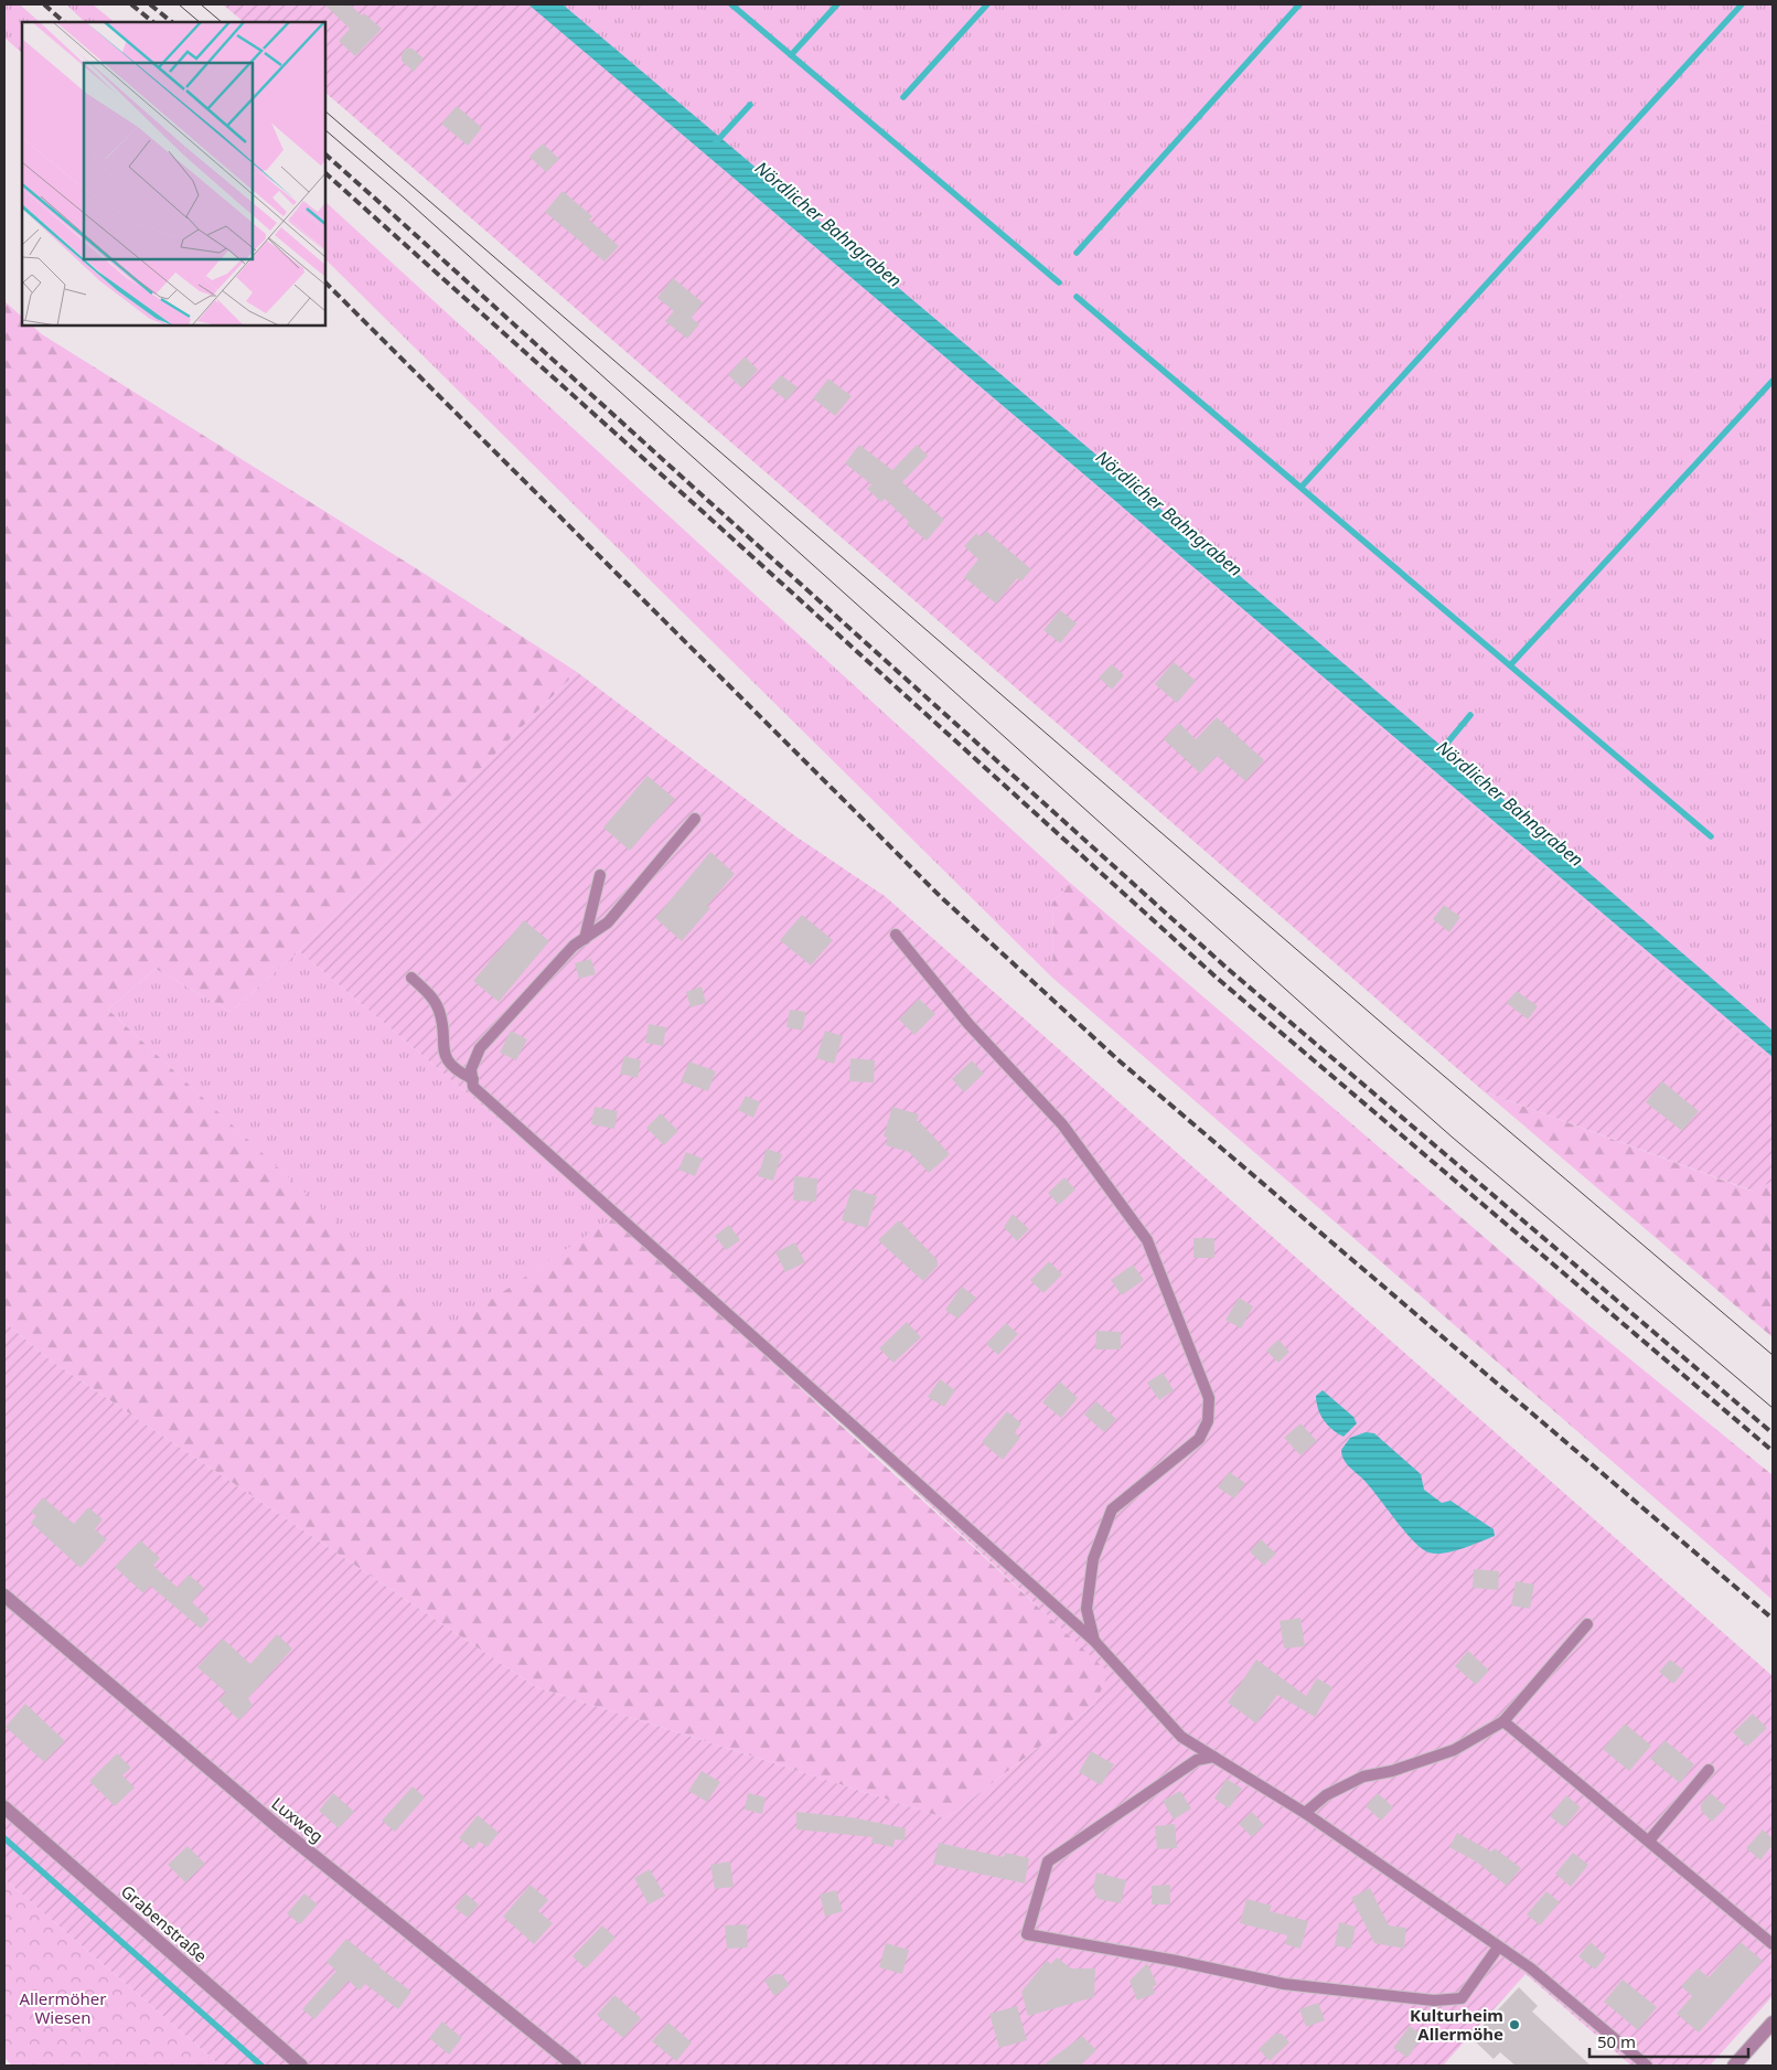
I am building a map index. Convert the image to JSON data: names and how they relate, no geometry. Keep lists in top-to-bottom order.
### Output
{
  "streets": {
    "street": ["Luxweg", "Grabenstraße"]
  },
  "water": ["Nördlicher Bahngraben"],
  "parks": ["Allermöher Wiesen"],
  "places": ["Kulturheim Allermöhe"],
  "scale_bar": "50 m"
}
